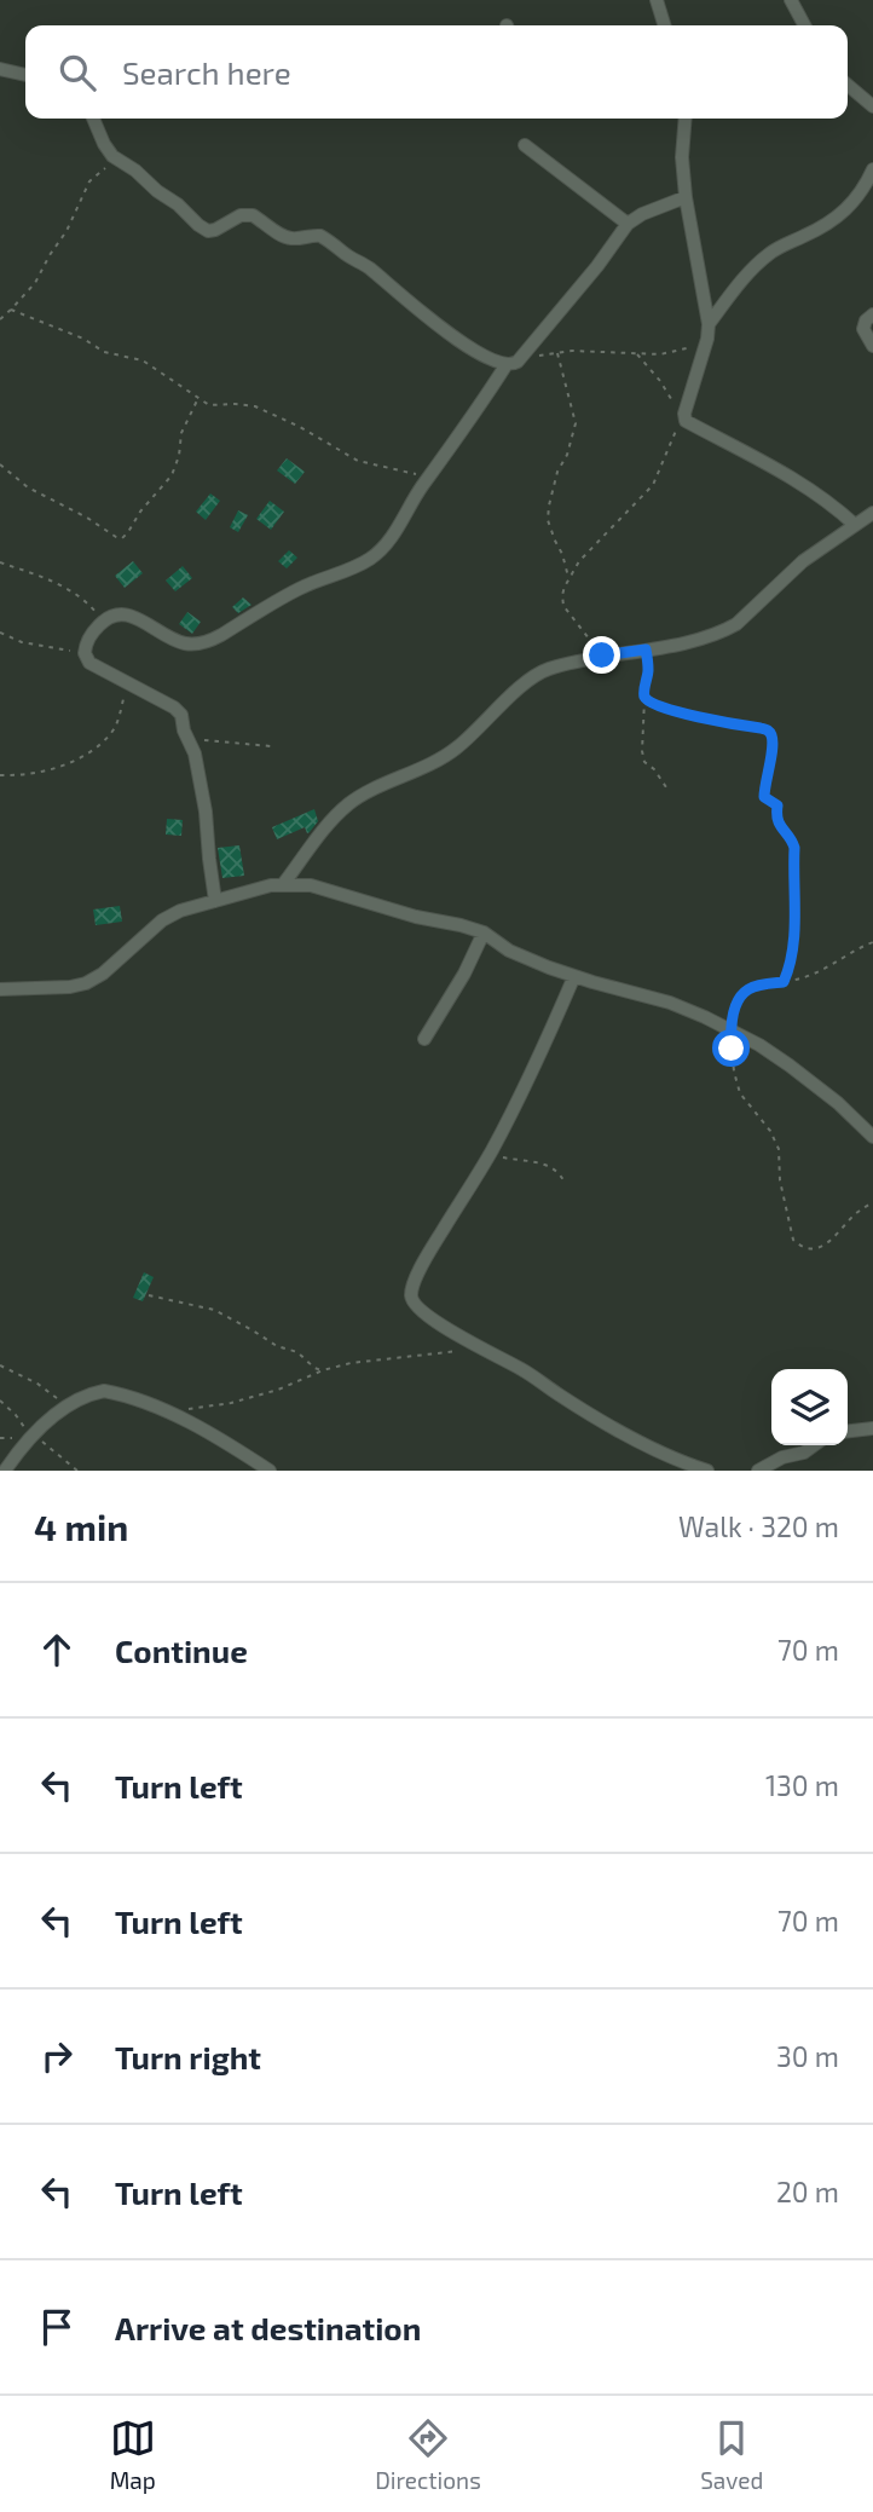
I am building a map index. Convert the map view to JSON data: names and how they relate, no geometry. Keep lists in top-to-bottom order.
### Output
{
  "page": {
    "search": "Search here",
    "heading": ["4 min", "Walk · 320 m"],
    "list": [
      ["Continue", "70 m"],
      ["Turn left", "130 m"],
      ["Turn left", "70 m"],
      ["Turn right", "30 m"],
      ["Turn left", "20 m"],
      "Arrive at destination"
    ],
    "nav": ["Map", "Directions", "Saved"]
  }
}
